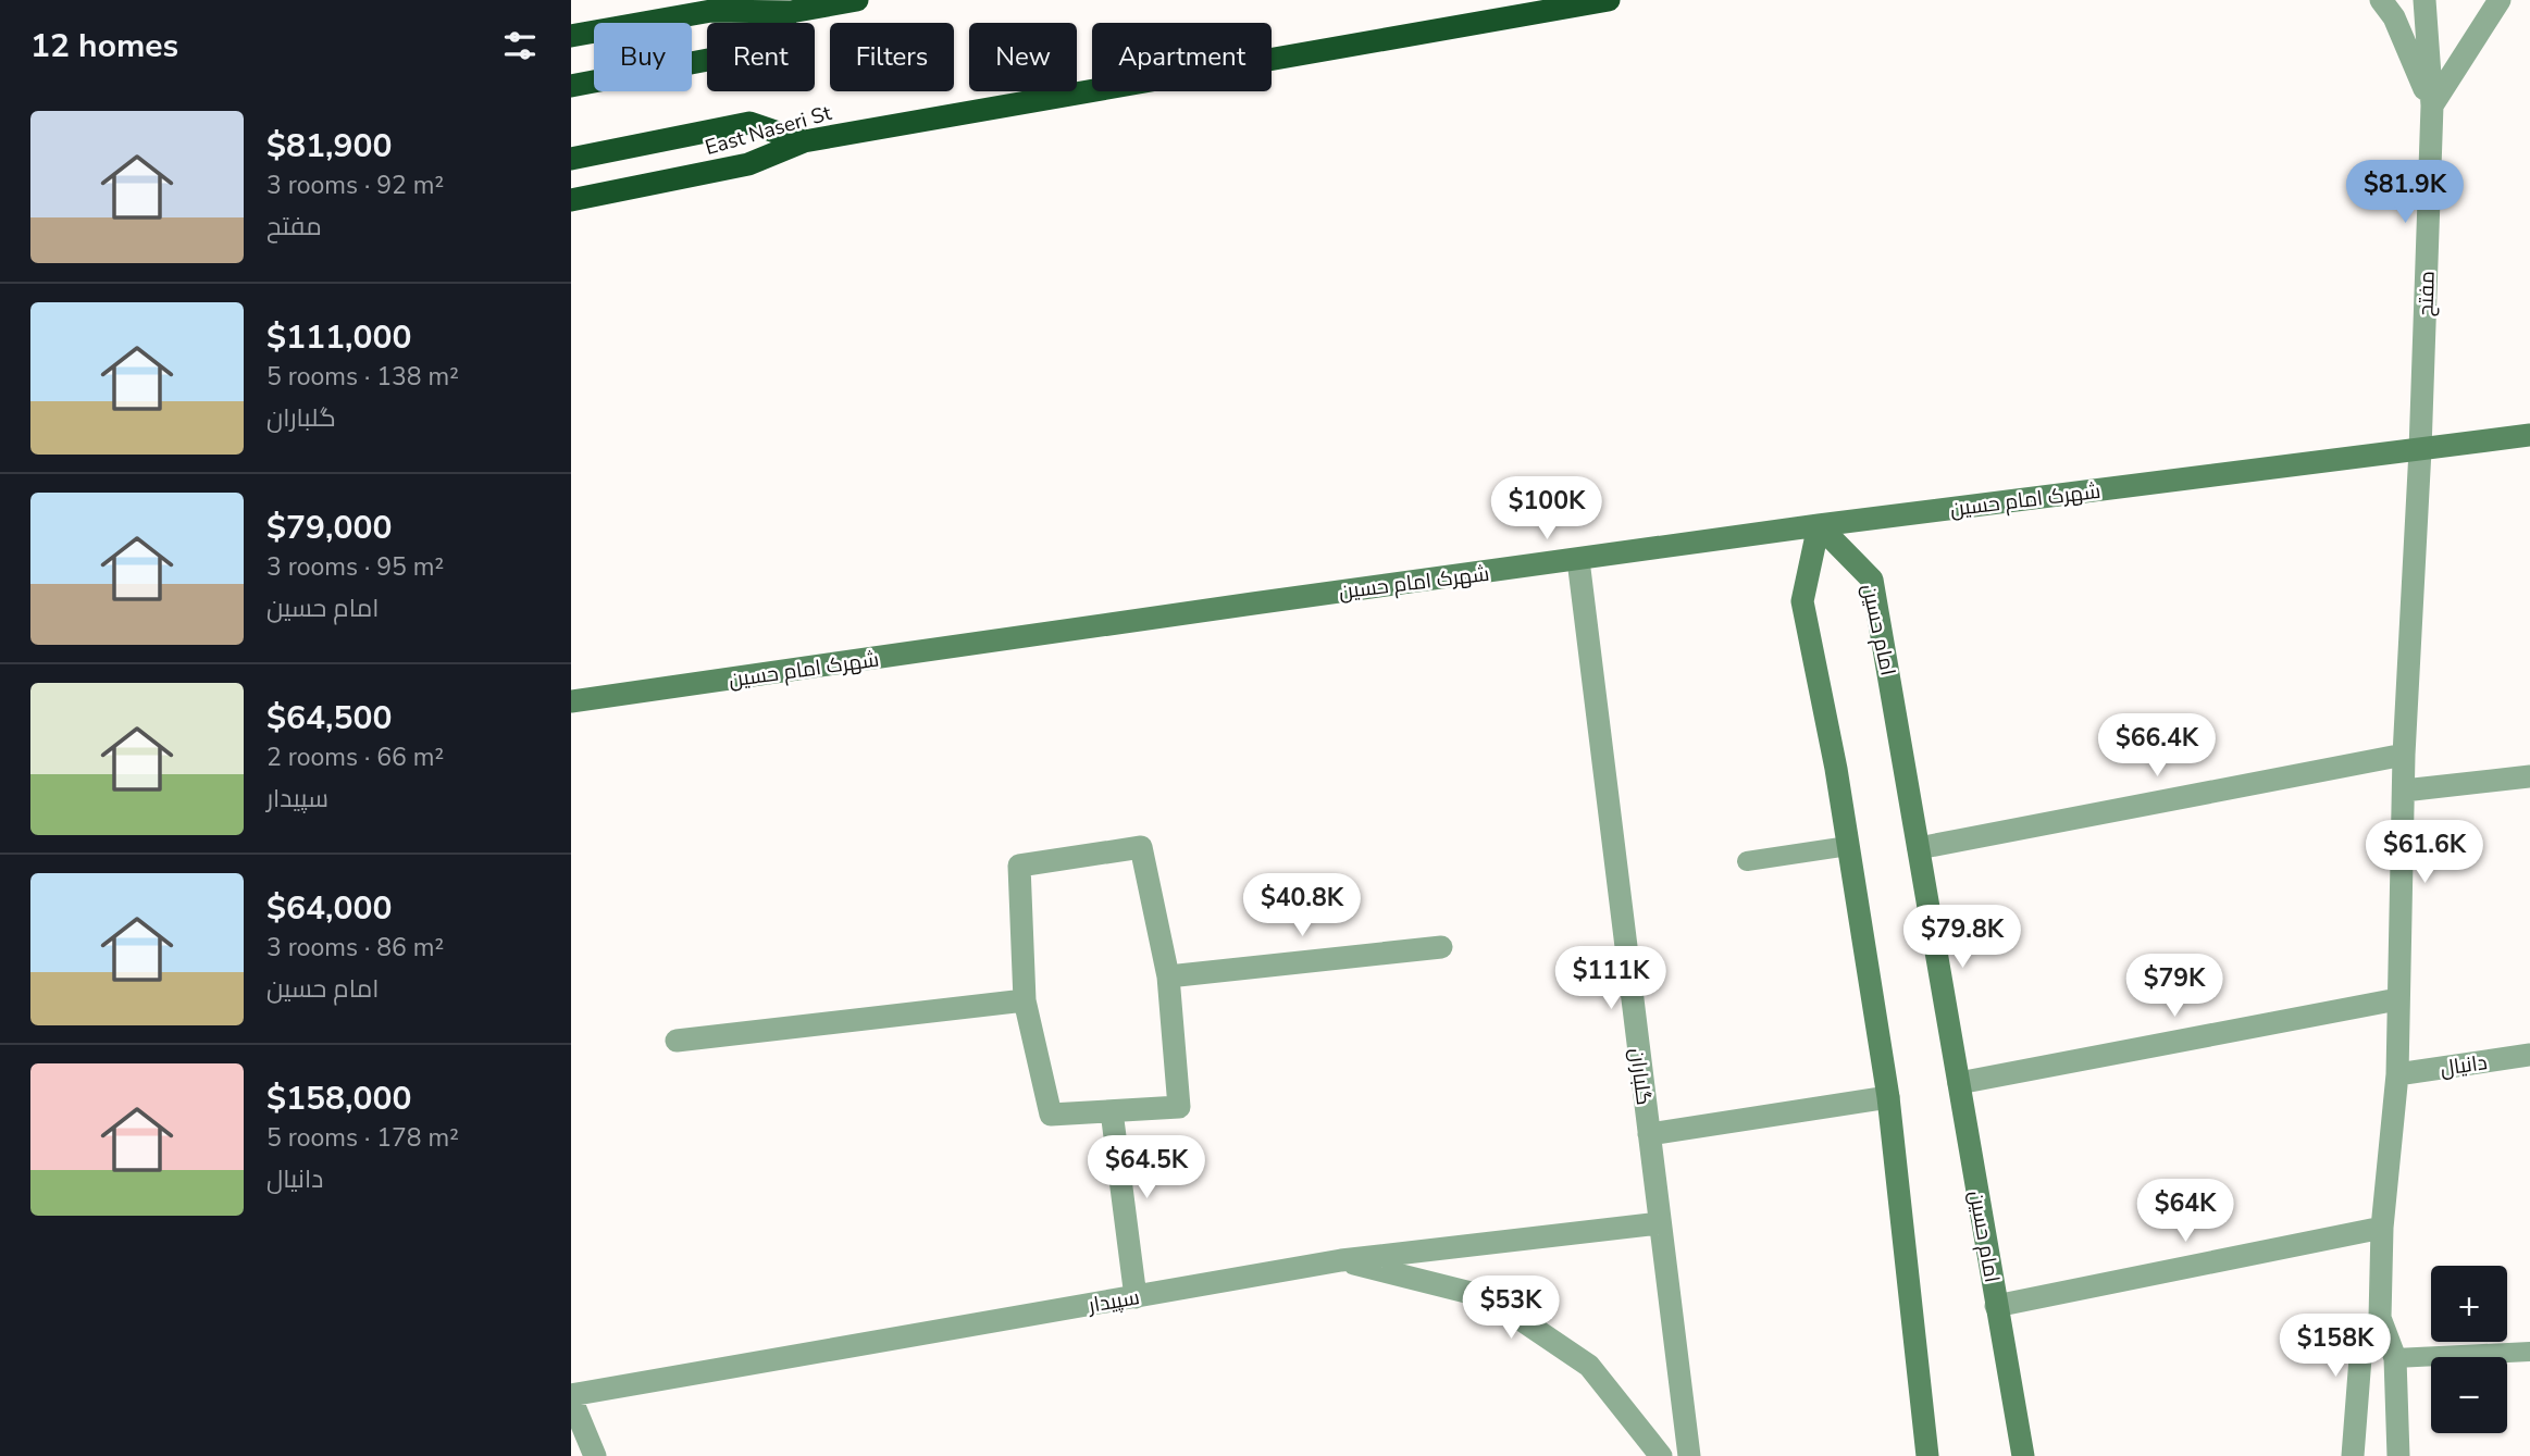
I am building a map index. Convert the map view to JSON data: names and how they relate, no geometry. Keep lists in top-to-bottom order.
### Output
{
  "streets": {
    "highway": ["East Naseri St"],
    "street": [
      "مفتح",
      "شهرک امام حسین",
      "امام حسین",
      "دانیال",
      "گلباران",
      "سپیدار"
    ]
  },
  "crossings": [
    ["مفتح", "شهرک امام حسین"],
    ["مفتح", "دانیال"],
    ["شهرک امام حسین", "امام حسین"],
    ["شهرک امام حسین", "گلباران"],
    ["گلباران", "سپیدار"]
  ],
  "page": {
    "heading": "12 homes",
    "chip": [
      "Buy",
      "Rent",
      "Filters",
      "New",
      "Apartment"
    ],
    "list": [
      {
        "name": "$81,900",
        "note": "3 rooms · 92 m² · مفتح"
      },
      {
        "name": "$111,000",
        "note": "5 rooms · 138 m² · گلباران"
      },
      {
        "name": "$79,000",
        "note": "3 rooms · 95 m² · امام حسین"
      },
      {
        "name": "$64,500",
        "note": "2 rooms · 66 m² · سپیدار"
      },
      {
        "name": "$64,000",
        "note": "3 rooms · 86 m² · امام حسین"
      },
      {
        "name": "$158,000",
        "note": "5 rooms · 178 m² · دانیال"
      }
    ],
    "price": [
      "$81.9K",
      "$100K",
      "$66.4K",
      "$61.6K",
      "$40.8K",
      "$79.8K",
      "$111K",
      "$79K",
      "$64.5K",
      "$64K",
      "$53K",
      "$158K"
    ],
    "map_buttons": ["+", "−"]
  }
}
